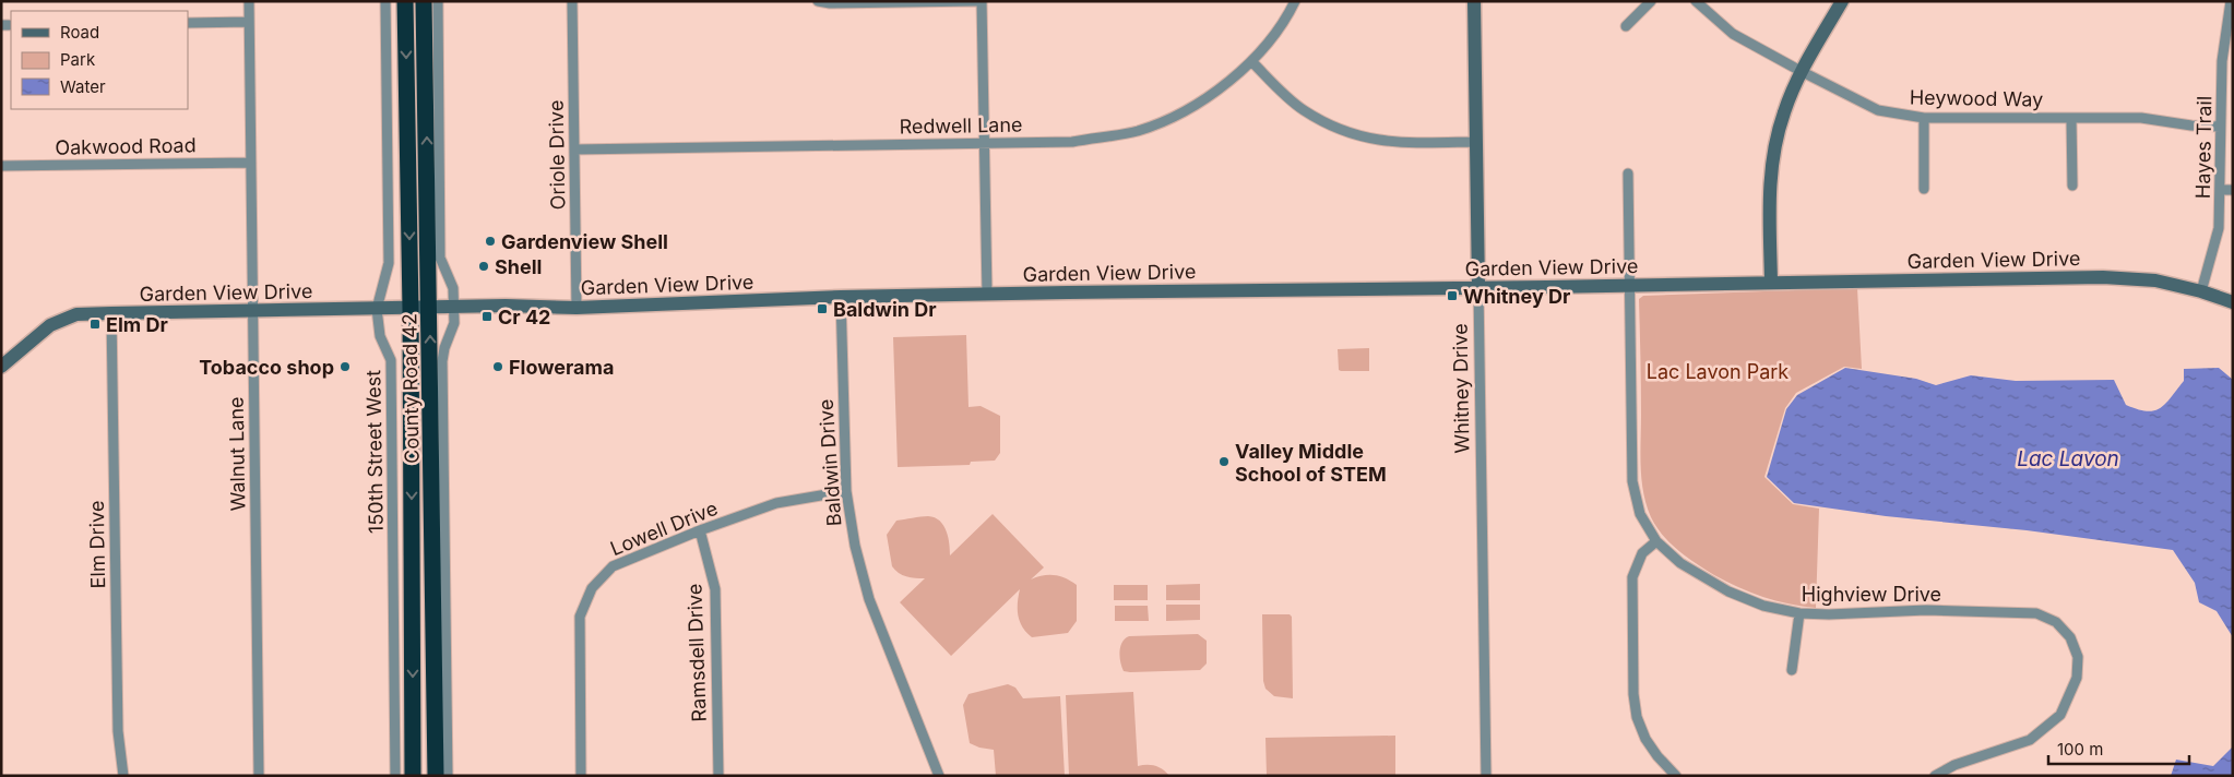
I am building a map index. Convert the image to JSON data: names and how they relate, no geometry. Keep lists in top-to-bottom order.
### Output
{
  "streets": {
    "highway": ["County Road 42"],
    "street": [
      "Heywood Way",
      "Redwell Lane",
      "Oakwood Road",
      "Hayes Trail",
      "Oriole Drive",
      "Garden View Drive",
      "Whitney Drive",
      "150th Street West",
      "Walnut Lane",
      "Baldwin Drive",
      "Lowell Drive",
      "Elm Drive",
      "Highview Drive",
      "Ramsdell Drive"
    ]
  },
  "crossings": [
    ["Heywood Way", "Hayes Trail"],
    ["Redwell Lane", "Oriole Drive"],
    ["Oakwood Road", "Walnut Lane"],
    ["Hayes Trail", "Garden View Drive"],
    ["Oriole Drive", "Garden View Drive"],
    ["Garden View Drive", "County Road 42"],
    ["Garden View Drive", "Whitney Drive"],
    ["Garden View Drive", "150th Street West"],
    ["Garden View Drive", "Walnut Lane"],
    ["Garden View Drive", "Baldwin Drive"],
    ["Garden View Drive", "Elm Drive"],
    ["Garden View Drive", "Highview Drive"],
    ["Baldwin Drive", "Lowell Drive"],
    ["Lowell Drive", "Ramsdell Drive"]
  ],
  "water": ["Lac Lavon"],
  "parks": ["Lac Lavon Park"],
  "places": {
    "other": [
      "Gardenview Shell",
      "Shell",
      "Tobacco shop",
      "Flowerama",
      "Valley Middle School of STEM"
    ],
    "transit": [
      "Whitney Dr",
      "Baldwin Dr",
      "Cr 42",
      "Elm Dr"
    ]
  },
  "legend": ["Road", "Park", "Water"],
  "scale_bar": "100 m"
}
